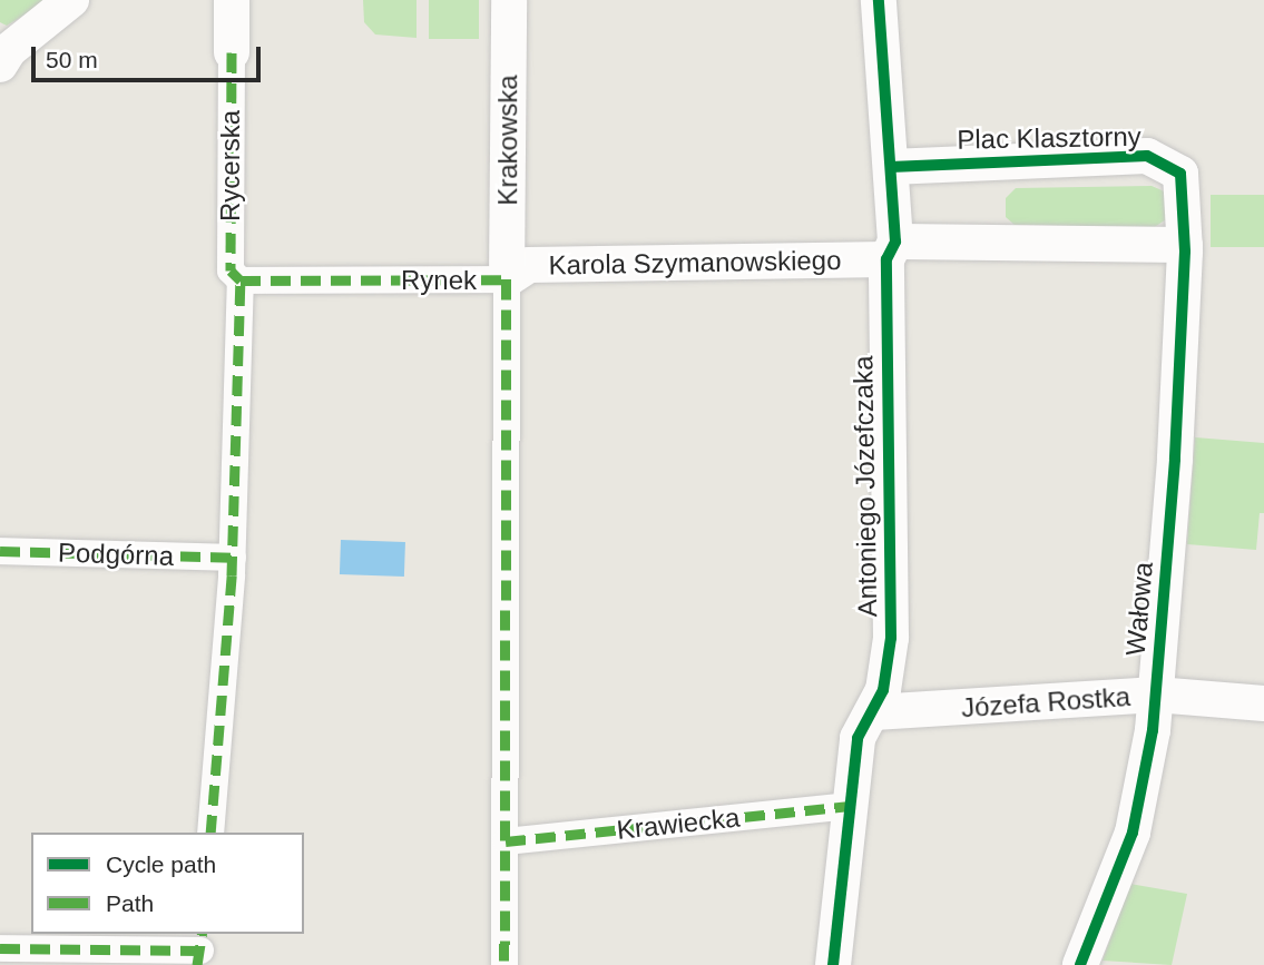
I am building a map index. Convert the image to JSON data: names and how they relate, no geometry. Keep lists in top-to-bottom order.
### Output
{
  "streets": {
    "street": [
      "Plac Klasztorny",
      "Krakowska",
      "Rycerska",
      "Karola Szymanowskiego",
      "Rynek",
      "Antoniego Józefczaka",
      "Podgórna",
      "Wałowa",
      "Józefa Rostka",
      "Krawiecka"
    ]
  },
  "crossings": [
    ["Plac Klasztorny", "Antoniego Józefczaka"],
    ["Plac Klasztorny", "Wałowa"],
    ["Krakowska", "Karola Szymanowskiego"],
    ["Krakowska", "Rynek"],
    ["Rycerska", "Rynek"],
    ["Karola Szymanowskiego", "Rynek"],
    ["Karola Szymanowskiego", "Antoniego Józefczaka"],
    ["Rynek", "Krawiecka"],
    ["Antoniego Józefczaka", "Józefa Rostka"],
    ["Antoniego Józefczaka", "Krawiecka"],
    ["Wałowa", "Józefa Rostka"]
  ],
  "legend": ["Cycle path", "Path"],
  "scale_bar": "50 m"
}
